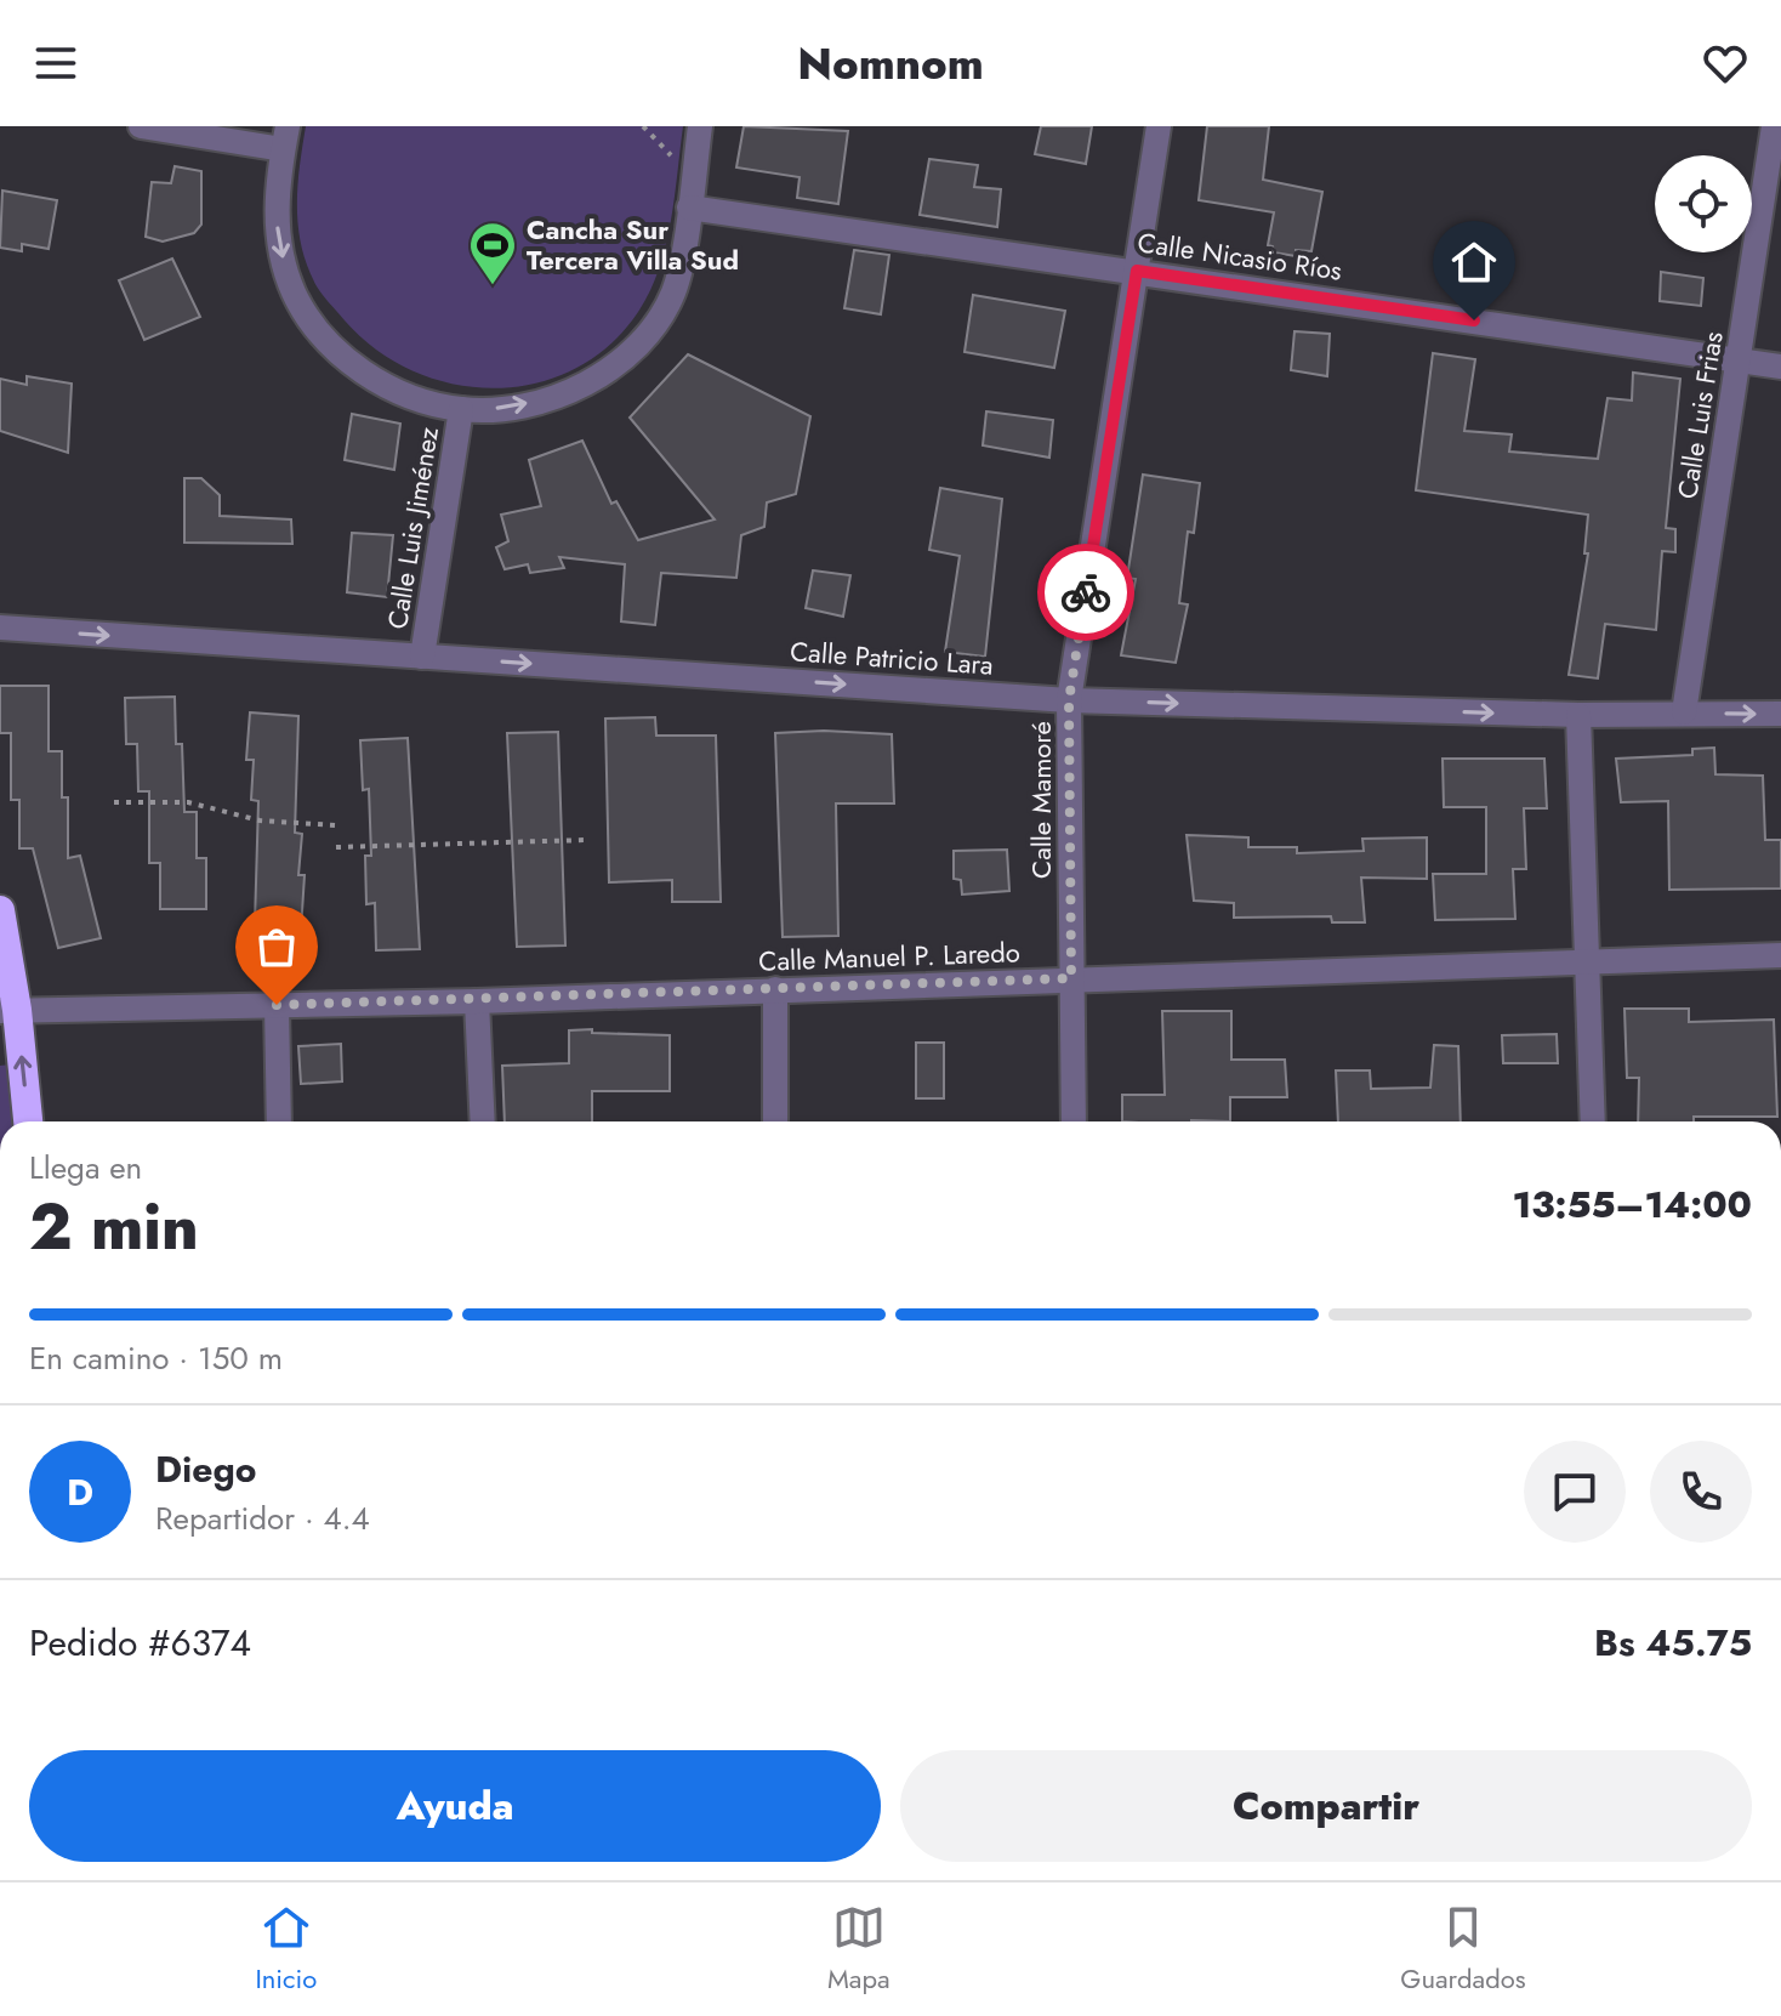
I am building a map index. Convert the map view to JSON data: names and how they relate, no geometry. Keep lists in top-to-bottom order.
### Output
{
  "streets": {
    "street": [
      "Calle Nicasio Ríos",
      "Calle Luis Frias",
      "Calle Luis Jiménez",
      "Calle Patricio Lara",
      "Calle Mamoré",
      "Calle Manuel P. Laredo"
    ]
  },
  "crossings": [
    ["Calle Nicasio Ríos", "Calle Luis Frias"],
    ["Calle Nicasio Ríos", "Calle Mamoré"],
    ["Calle Luis Frias", "Calle Patricio Lara"],
    ["Calle Luis Jiménez", "Calle Patricio Lara"],
    ["Calle Patricio Lara", "Calle Mamoré"],
    ["Calle Mamoré", "Calle Manuel P. Laredo"]
  ],
  "one_way": ["Calle Patricio Lara"],
  "places": {
    "sports": ["Cancha Sur Tercera Villa Sud"]
  },
  "page": {
    "header": "Nomnom",
    "heading": ["2 min", "Llega en", "13:55–14:00"],
    "panel": [
      "Diego",
      "Repartidor · 4.4",
      "Pedido #6374",
      "Bs 45.75"
    ],
    "bar": "En camino · 150 m",
    "round": "D",
    "buttons": ["Ayuda", "Compartir"],
    "tabs": ["Inicio", "Mapa", "Guardados"]
  }
}
